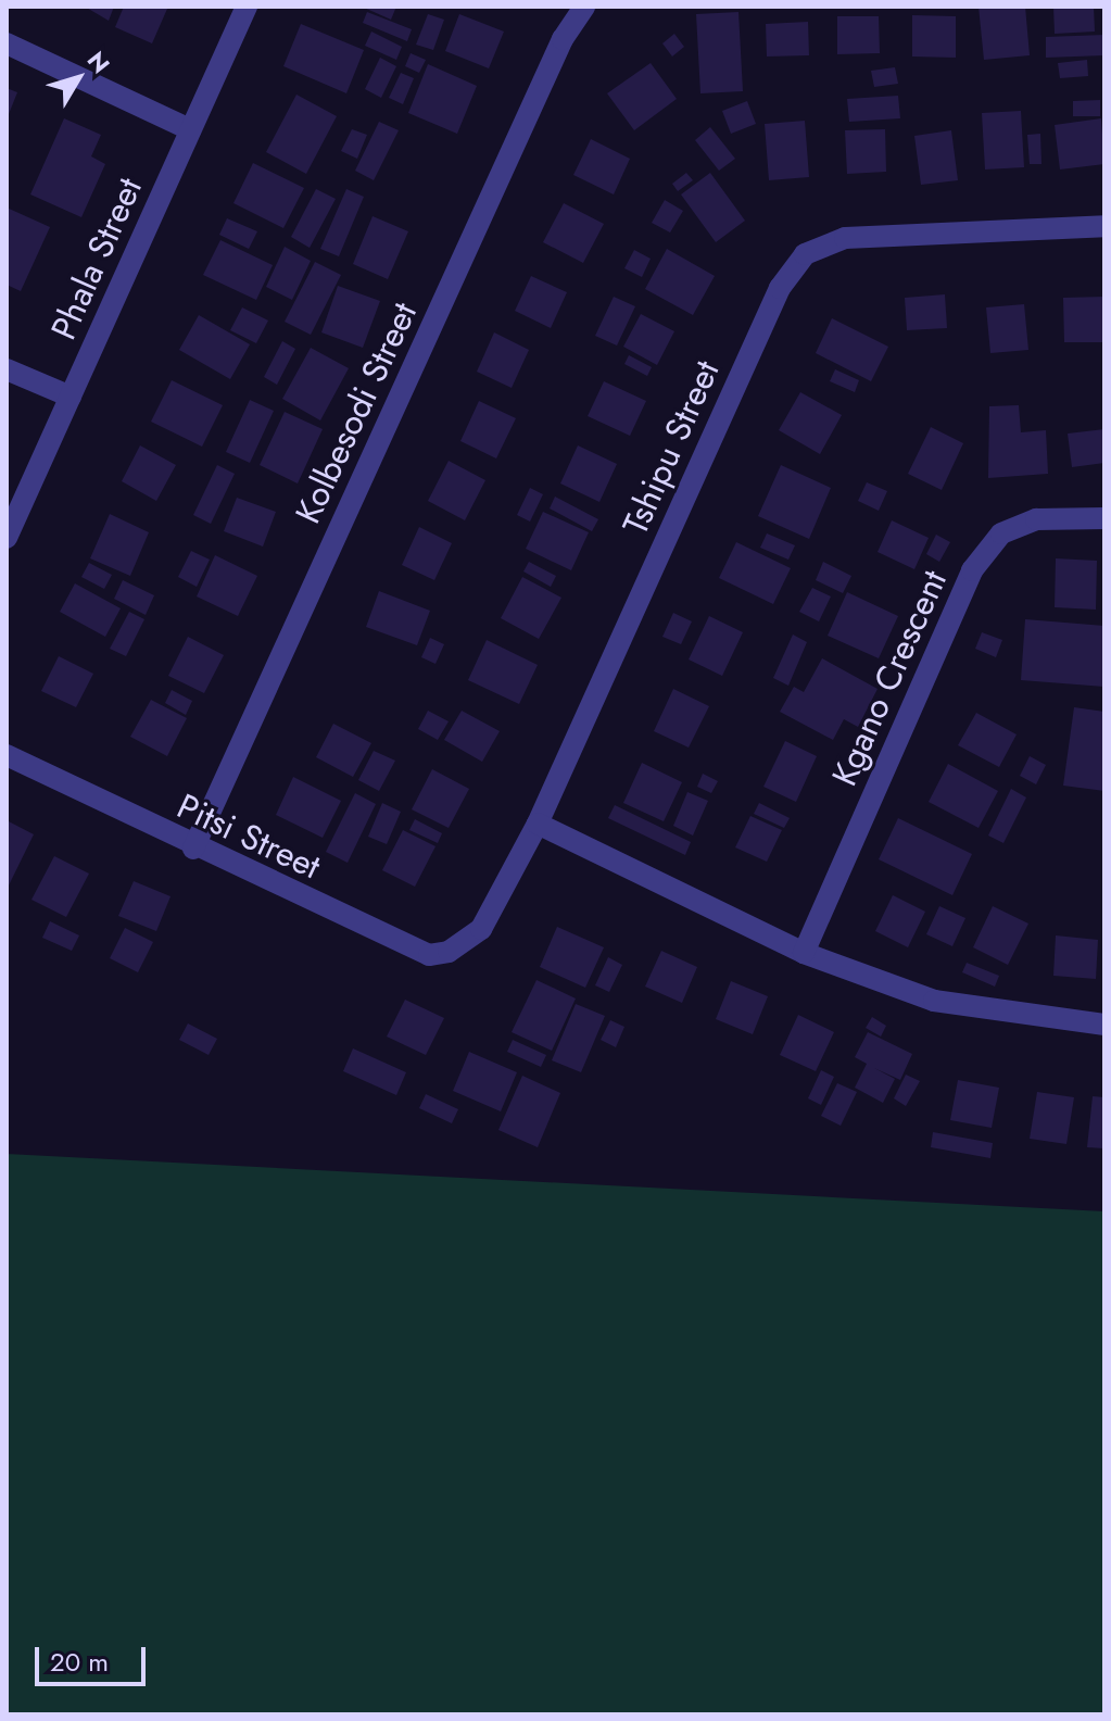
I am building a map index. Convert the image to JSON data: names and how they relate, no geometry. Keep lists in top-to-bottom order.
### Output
{
  "streets": {
    "street": [
      "Phala Street",
      "Kolbesodi Street",
      "Tshipu Street",
      "Kgano Crescent",
      "Pitsi Street"
    ]
  },
  "crossings": [
    ["Kolbesodi Street", "Pitsi Street"],
    ["Tshipu Street", "Pitsi Street"]
  ],
  "scale_bar": "20 m",
  "north": "top right"
}
